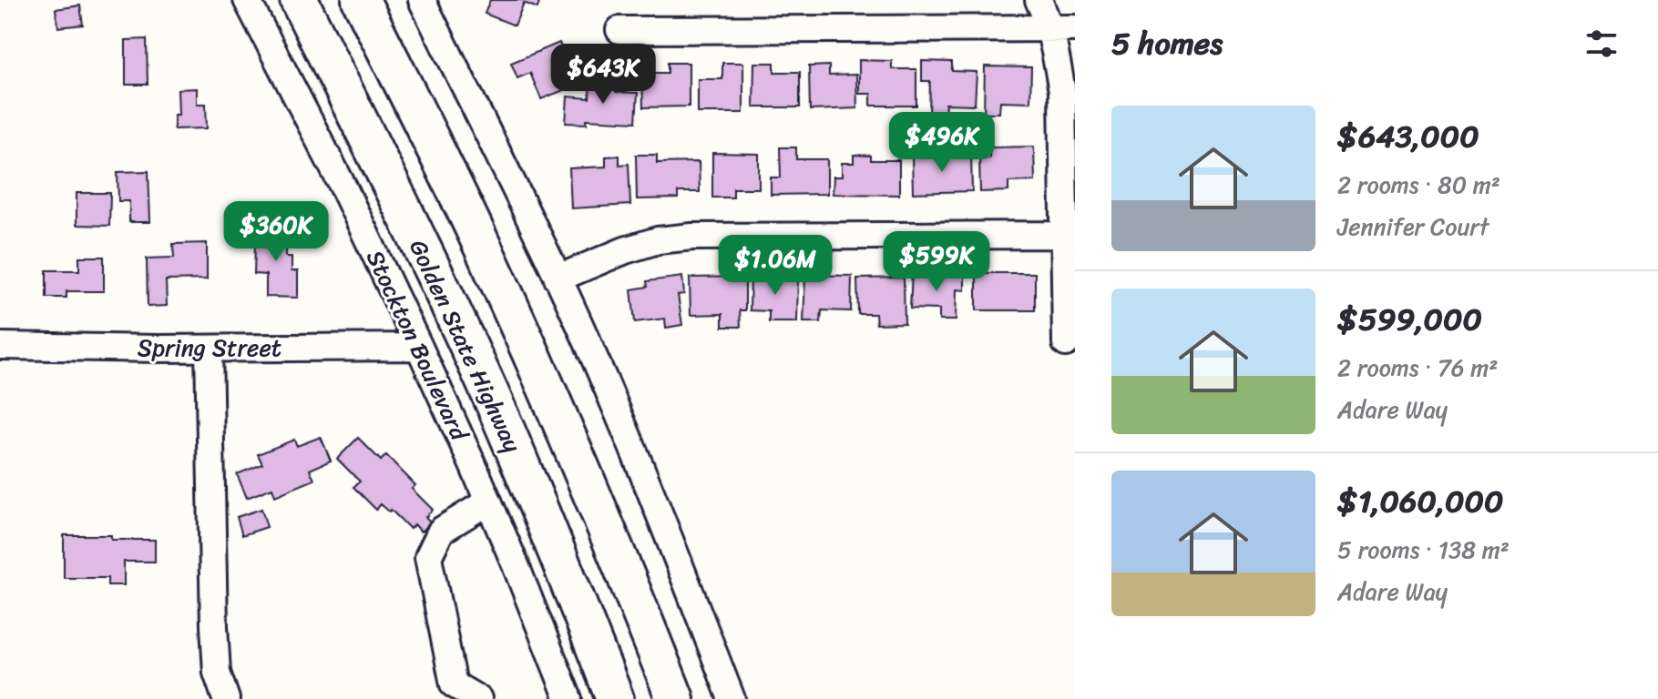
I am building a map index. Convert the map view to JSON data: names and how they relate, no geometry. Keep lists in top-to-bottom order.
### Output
{
  "streets": {
    "highway": ["Golden State Highway"],
    "street": ["Stockton Boulevard", "Spring Street"]
  },
  "crossings": [
    ["Stockton Boulevard", "Spring Street"]
  ],
  "page": {
    "heading": "5 homes",
    "price": [
      "$643K",
      "$496K",
      "$360K",
      "$599K",
      "$1.06M"
    ],
    "list": [
      {
        "name": "$643,000",
        "note": "2 rooms · 80 m² · Jennifer Court"
      },
      {
        "name": "$599,000",
        "note": "2 rooms · 76 m² · Adare Way"
      },
      {
        "name": "$1,060,000",
        "note": "5 rooms · 138 m² · Adare Way"
      }
    ]
  }
}
